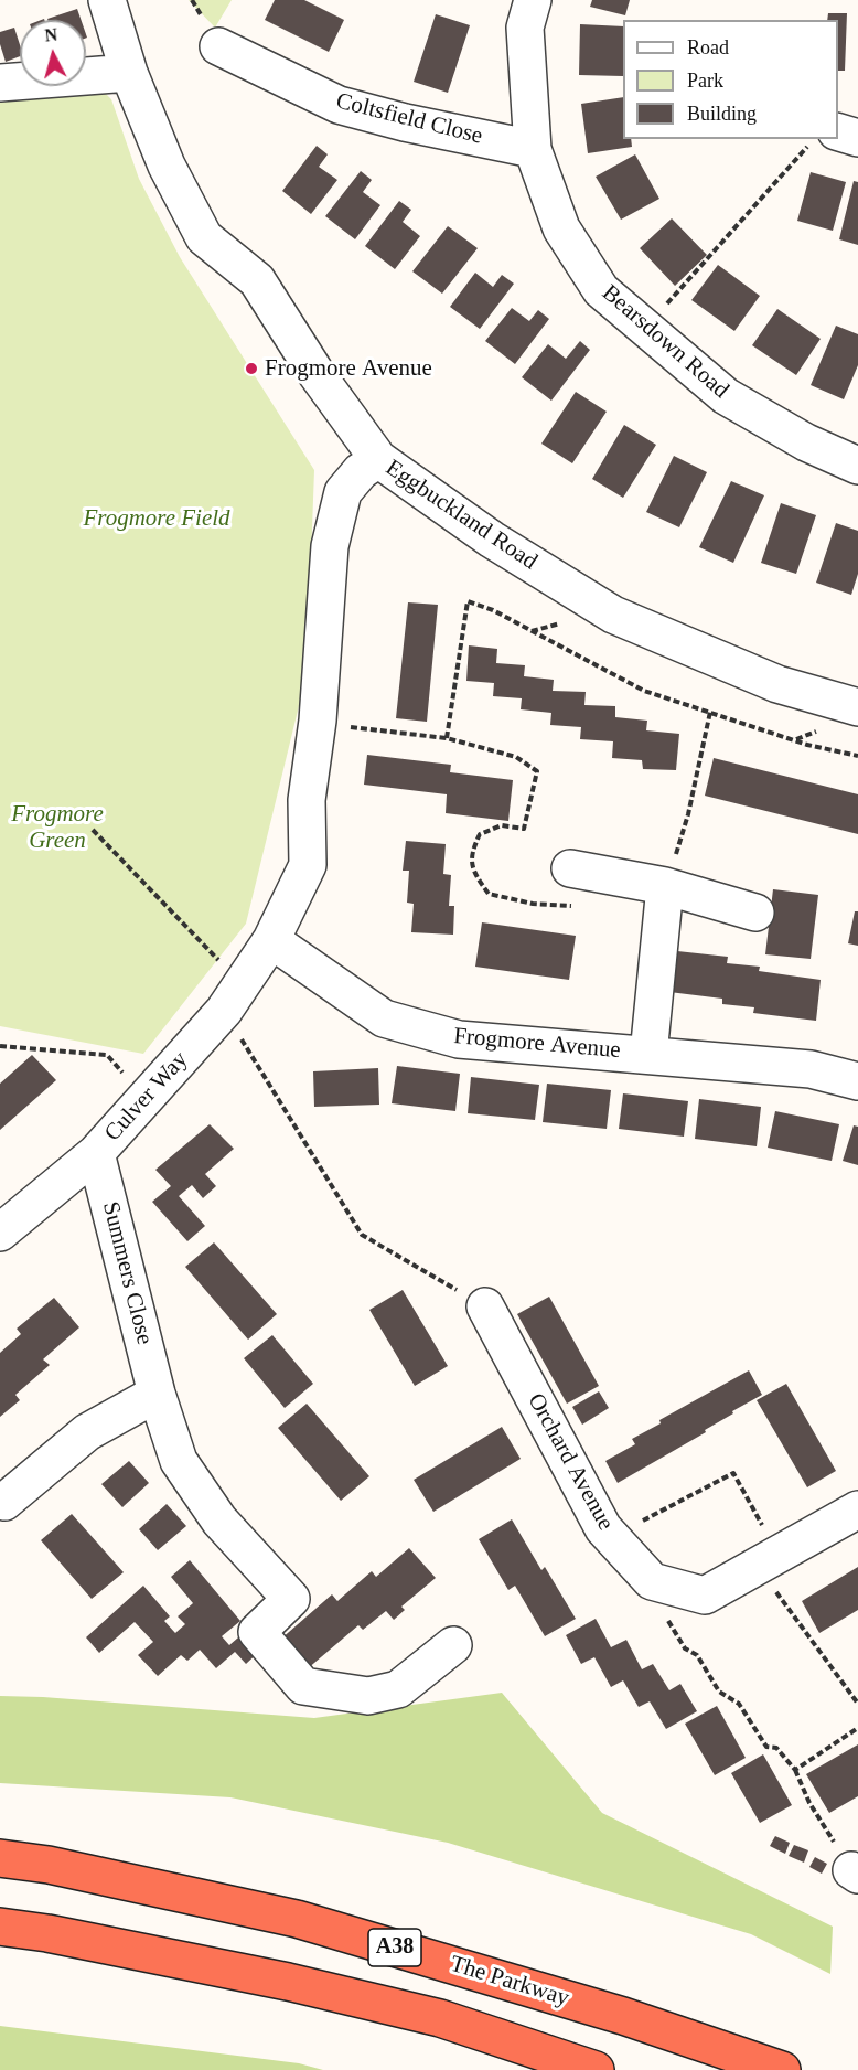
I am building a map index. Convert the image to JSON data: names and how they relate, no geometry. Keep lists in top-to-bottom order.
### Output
{
  "streets": {
    "highway": ["A38", "The Parkway"],
    "street": [
      "Coltsfield Close",
      "Bearsdown Road",
      "Eggbuckland Road",
      "Frogmore Avenue",
      "Culver Way",
      "Summers Close",
      "Orchard Avenue"
    ]
  },
  "crossings": [
    ["Coltsfield Close", "Bearsdown Road"],
    ["Frogmore Avenue", "Culver Way"],
    ["Culver Way", "Summers Close"]
  ],
  "parks": ["Frogmore Field", "Frogmore Green"],
  "places": ["Frogmore Avenue"],
  "legend": ["Road", "Park", "Building"],
  "north": "top"
}
